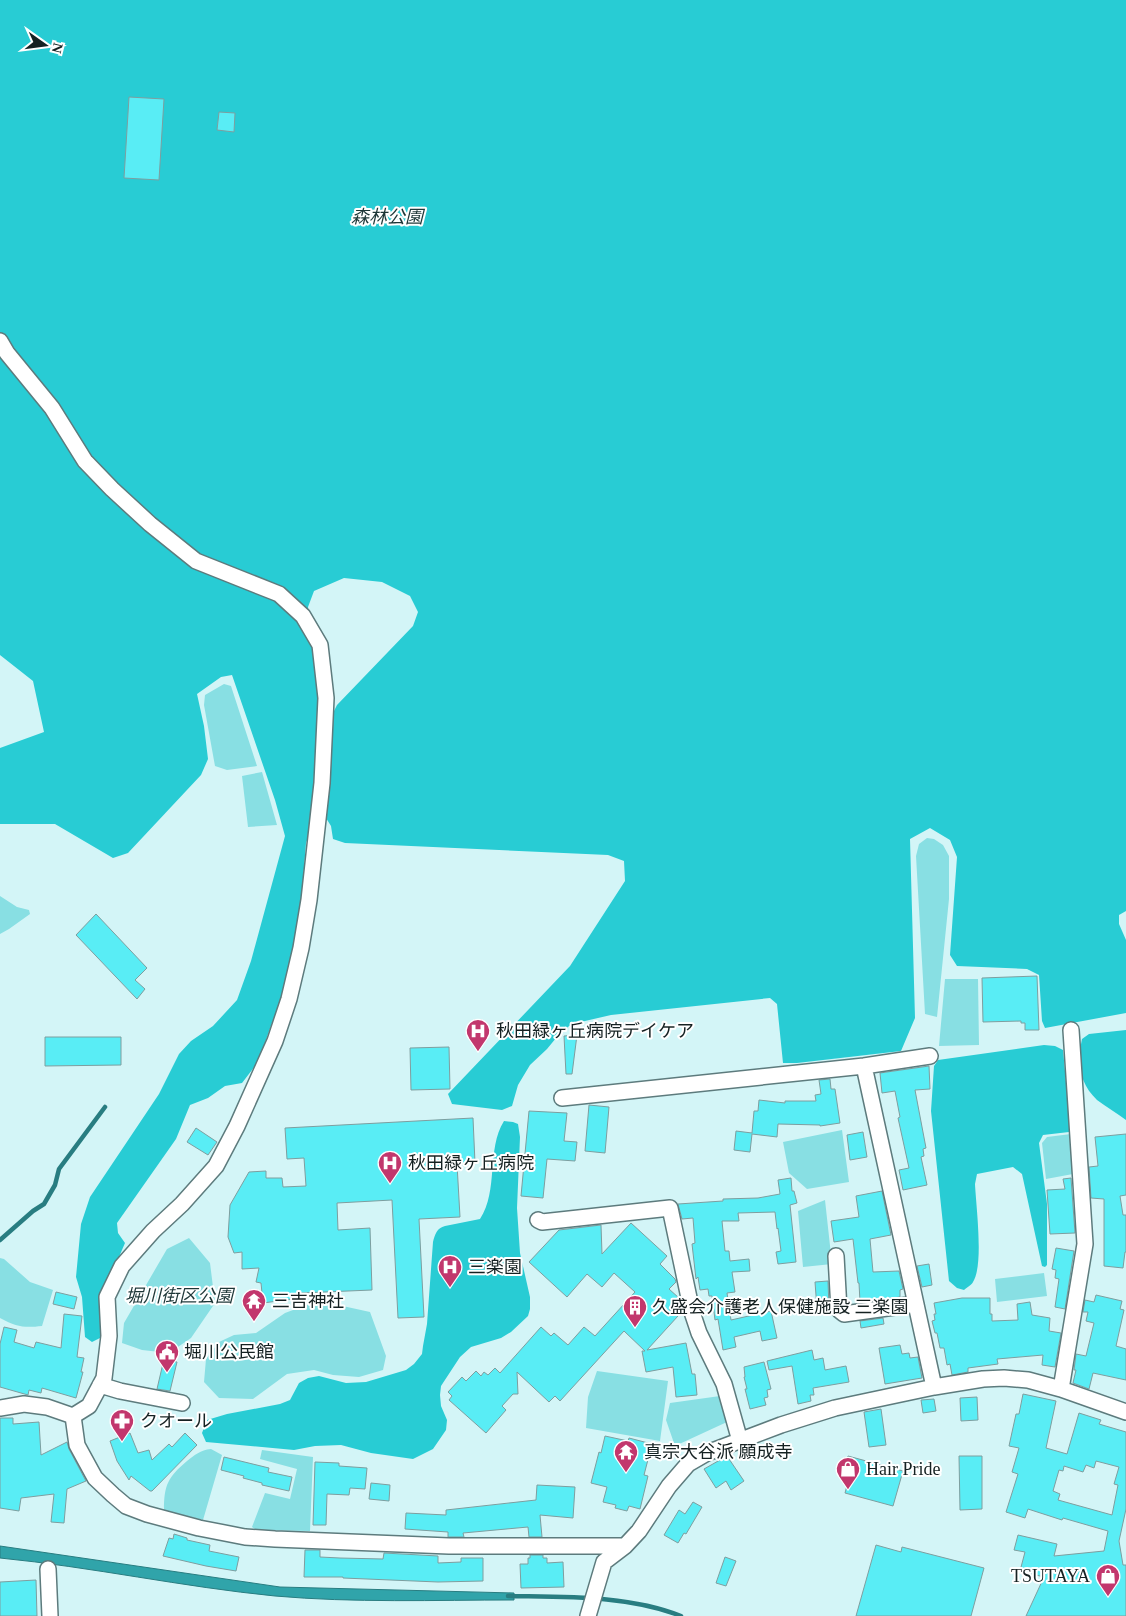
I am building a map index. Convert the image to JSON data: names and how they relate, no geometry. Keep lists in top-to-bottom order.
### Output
{
  "parks": ["森林公園", "堀川街区公園"],
  "places": {
    "hospital": ["秋田緑ヶ丘病院デイケア", "秋田緑ヶ丘病院", "三楽園"],
    "temple": ["三吉神社", "真宗大谷派 願成寺"],
    "building": ["久盛会介護老人保健施設 三楽園"],
    "public building": ["堀川公民館"],
    "pharmacy": ["クオール"],
    "shop": ["Hair Pride", "TSUTAYA"]
  },
  "north": "right"
}
